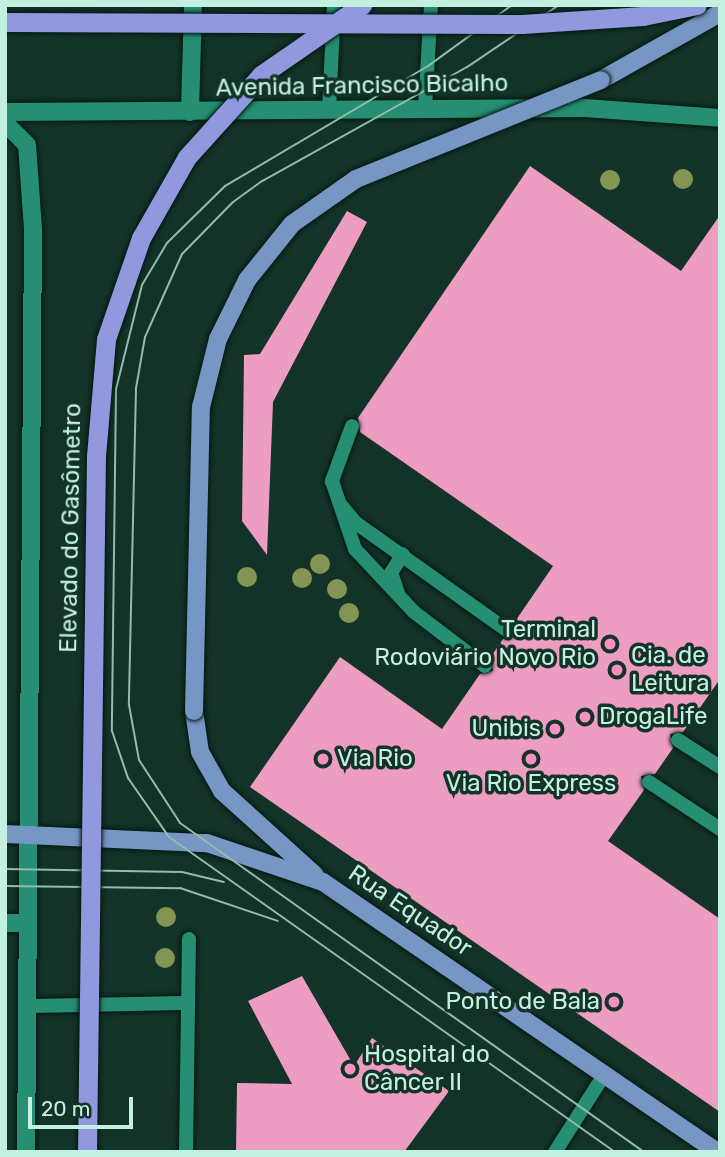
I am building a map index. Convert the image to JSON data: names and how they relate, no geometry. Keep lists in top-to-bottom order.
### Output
{
  "streets": {
    "highway": ["Elevado do Gasômetro"],
    "main road": ["Avenida Francisco Bicalho", "Rua Equador"]
  },
  "places": [
    "Terminal Rodoviário Novo Rio",
    "Cia. de Leitura",
    "DrogaLife",
    "Unibis",
    "Via Rio",
    "Via Rio Express",
    "Ponto de Bala",
    "Hospital do Câncer II"
  ],
  "scale_bar": "20 m"
}
